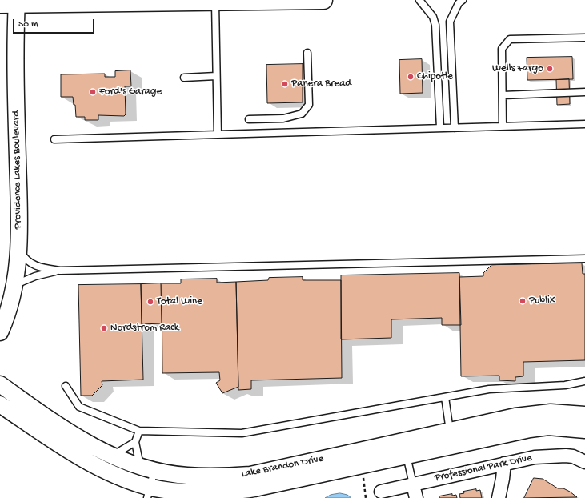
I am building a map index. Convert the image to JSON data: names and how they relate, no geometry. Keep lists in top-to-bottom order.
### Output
{
  "streets": {
    "street": ["Providence Lakes Boulevard", "Lake Brandon Drive", "Professional Park Drive"]
  },
  "places": [
    "Wells Fargo",
    "Chipotle",
    "Panera Bread",
    "Ford's Garage",
    "Publix",
    "Total Wine",
    "Nordstrom Rack"
  ],
  "scale_bar": "50 m"
}
